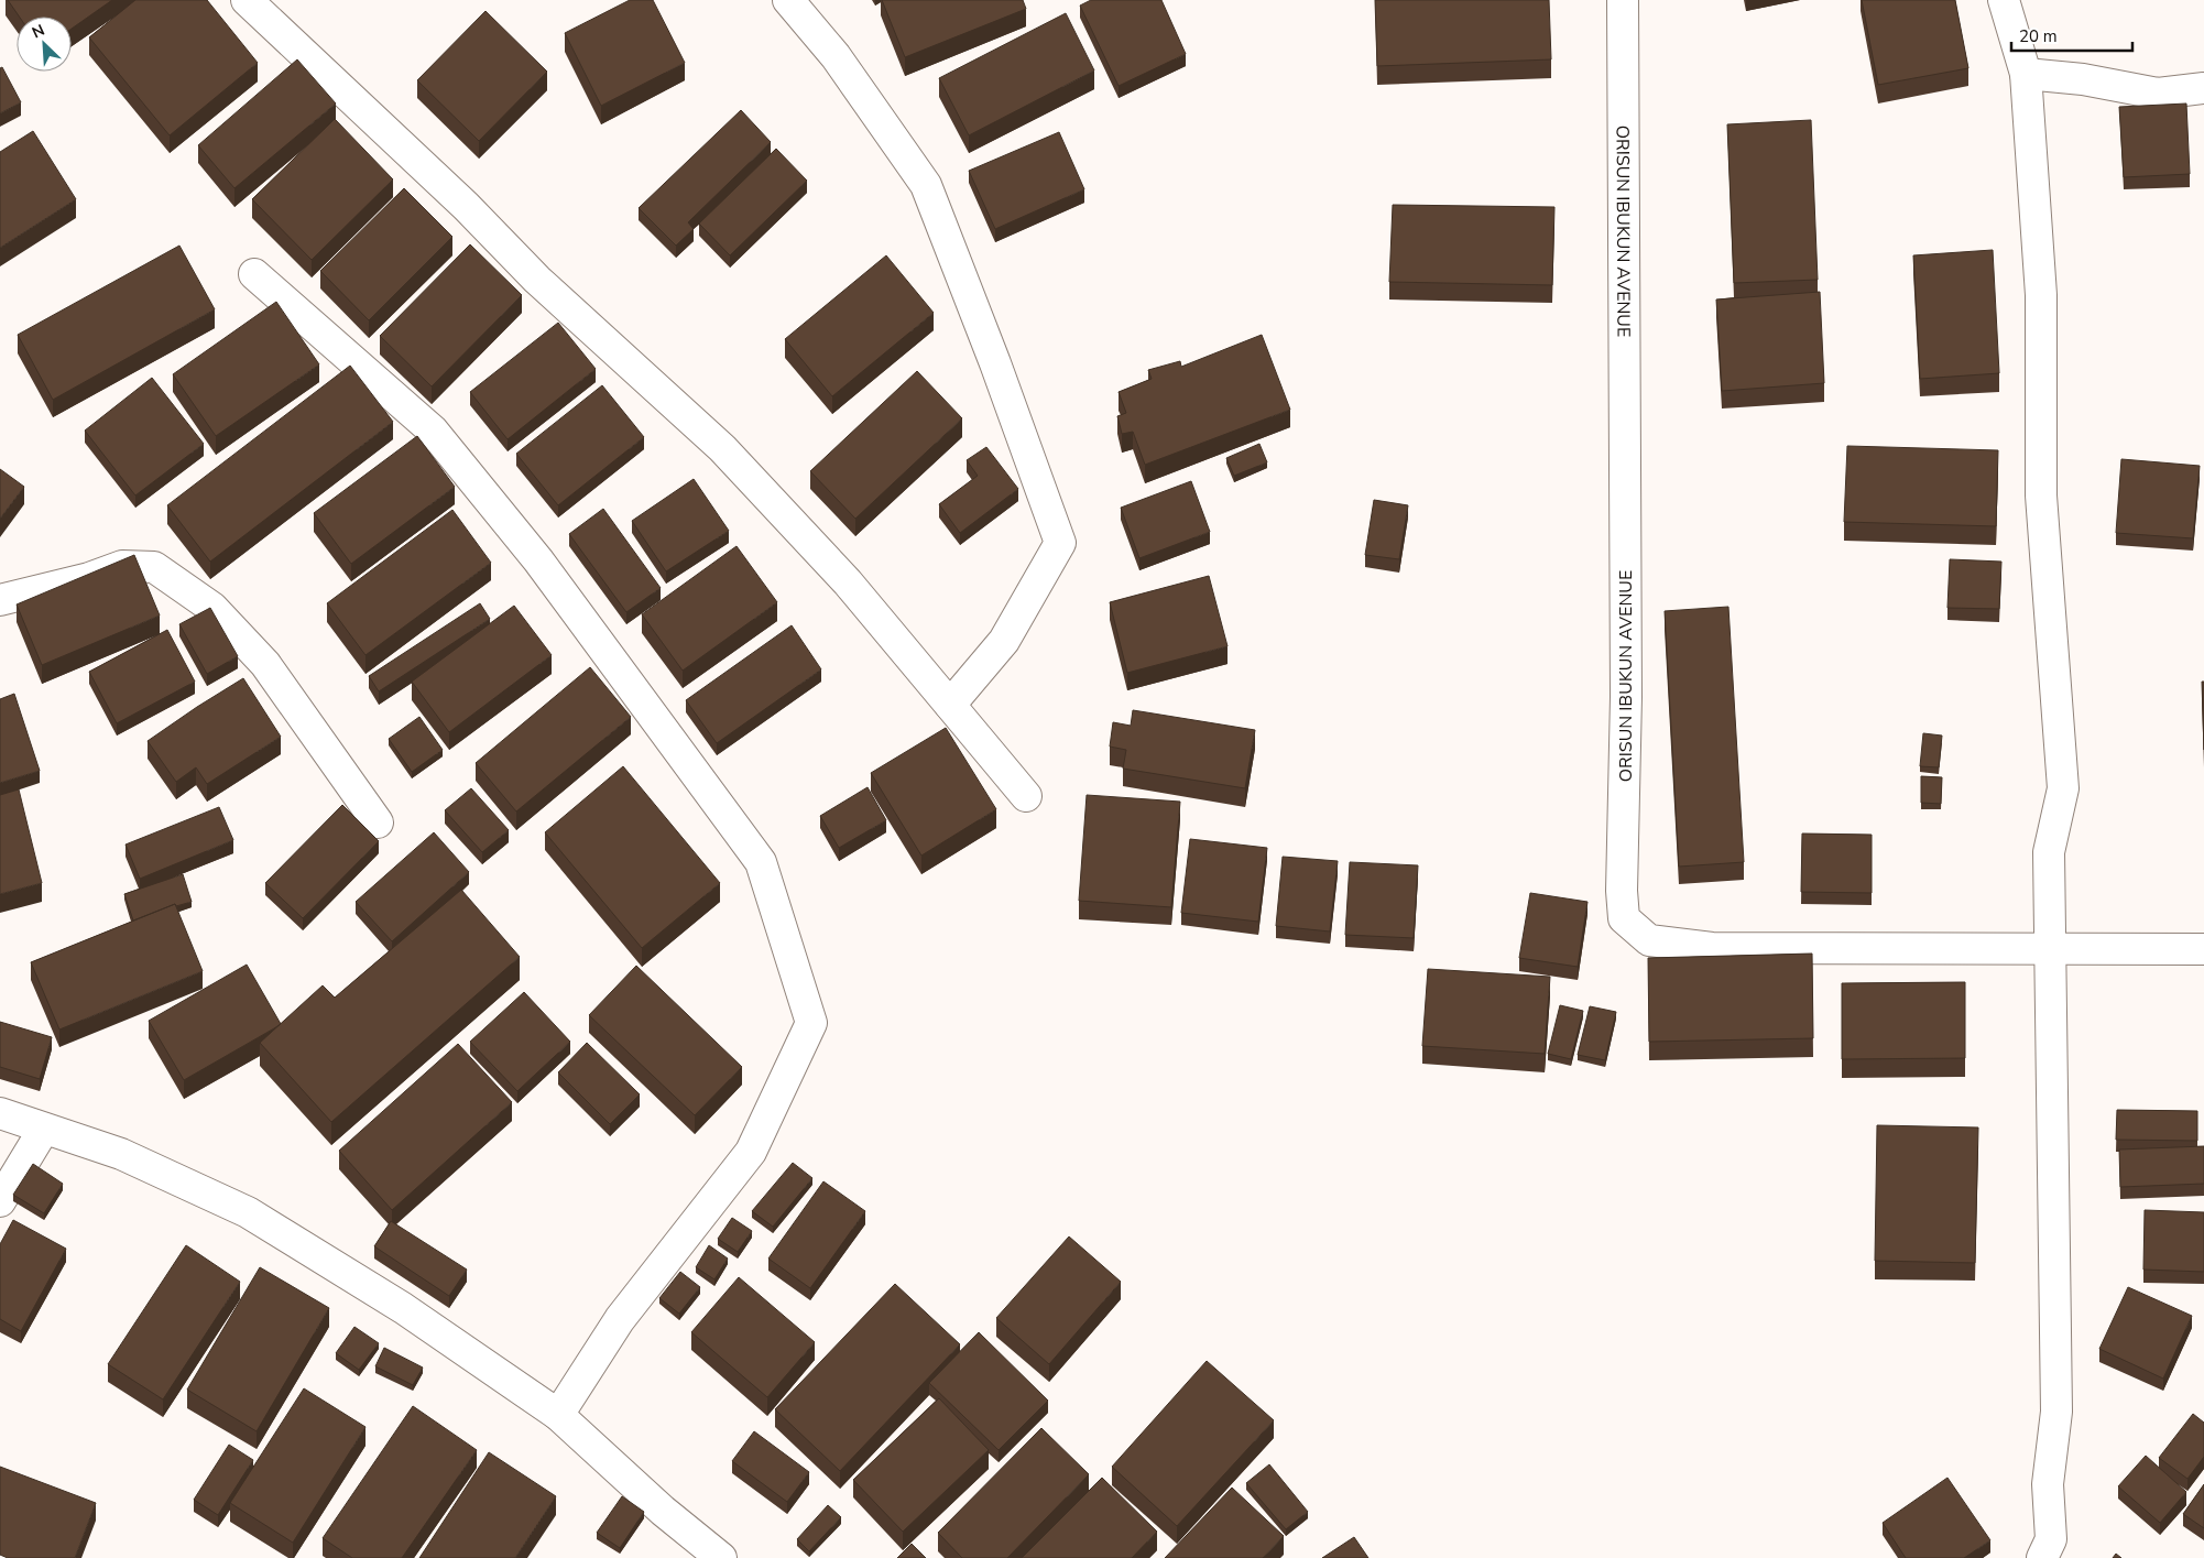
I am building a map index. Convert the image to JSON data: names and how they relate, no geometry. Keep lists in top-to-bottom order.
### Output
{
  "streets": {
    "street": ["ORISUN IBUKUN AVENUE"]
  },
  "scale_bar": "20 m",
  "north": "top left"
}
